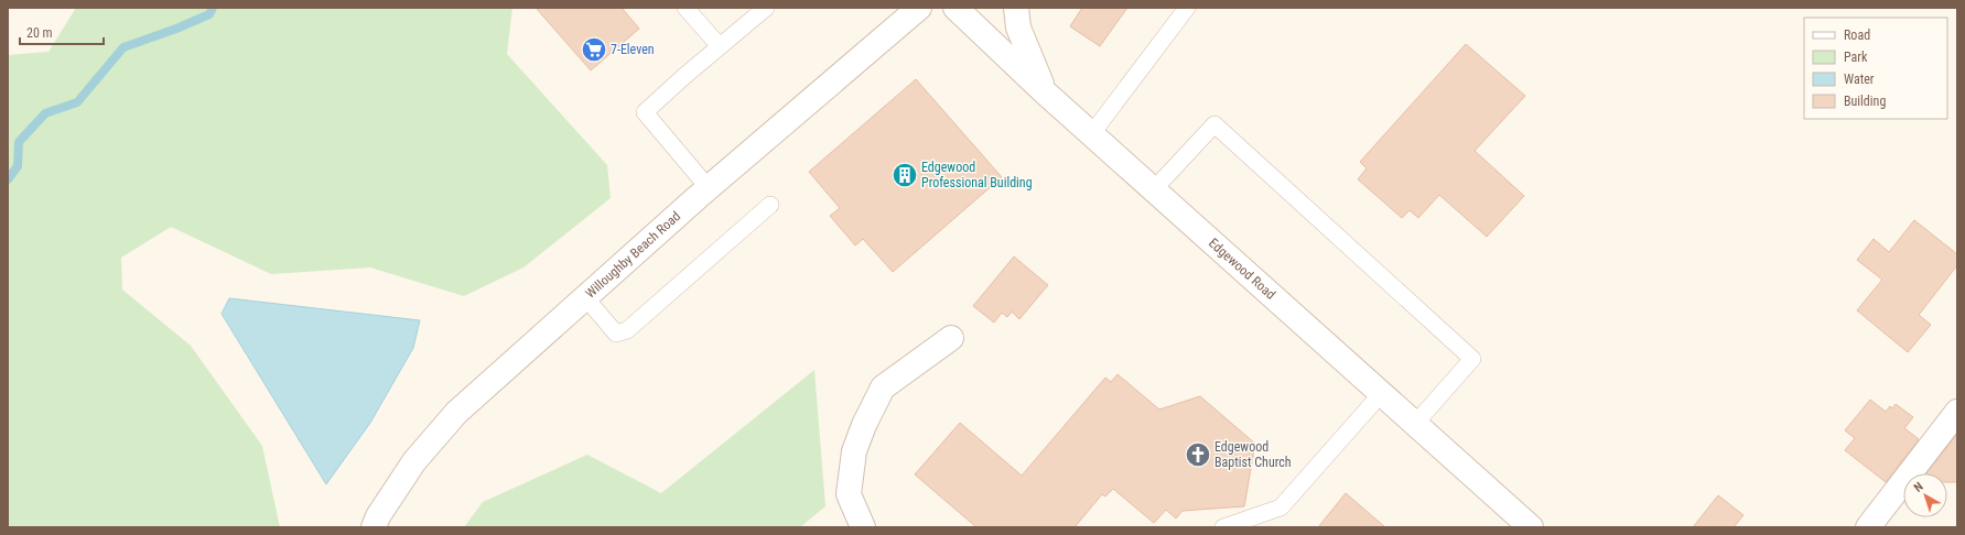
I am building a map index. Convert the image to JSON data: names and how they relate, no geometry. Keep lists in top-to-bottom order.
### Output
{
  "streets": {
    "street": ["Willoughby Beach Road", "Edgewood Road"]
  },
  "places": {
    "supermarket": ["7-Eleven"],
    "building": ["Edgewood Professional Building"],
    "church": ["Edgewood Baptist Church"]
  },
  "legend": [
    "Road",
    "Park",
    "Water",
    "Building"
  ],
  "scale_bar": "20 m",
  "north": "top left"
}
